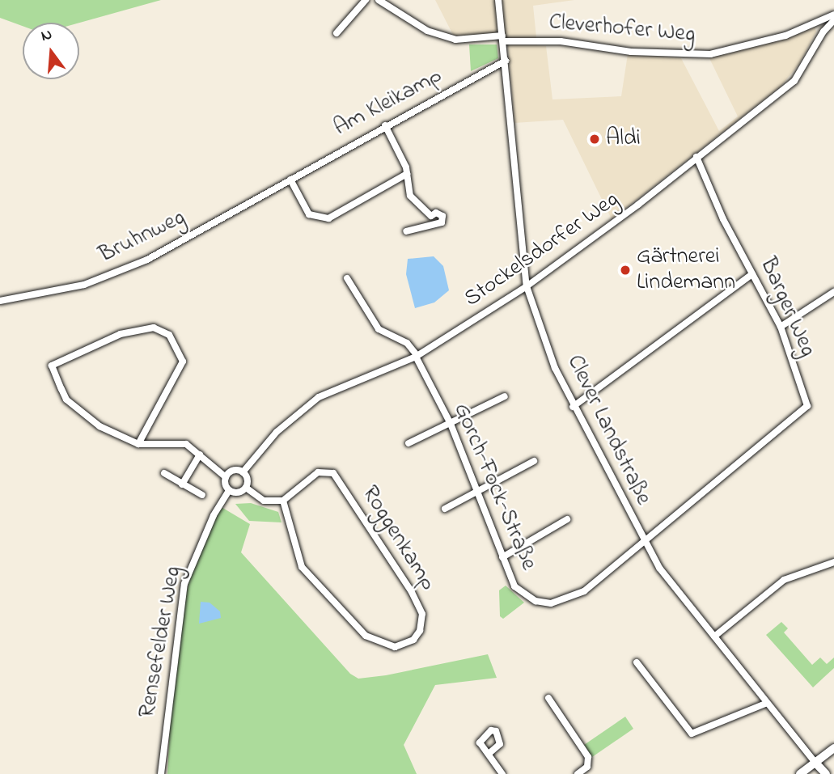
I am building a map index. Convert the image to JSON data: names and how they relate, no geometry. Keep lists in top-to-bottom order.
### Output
{
  "streets": {
    "street": [
      "Cleverhofer Weg",
      "Am Kleikamp",
      "Bruhnweg",
      "Stockelsdorfer Weg",
      "Barger Weg",
      "Clever Landstraße",
      "Gorch-Fock-Straße",
      "Roggenkamp",
      "Rensefelder Weg"
    ]
  },
  "crossings": [
    ["Cleverhofer Weg", "Clever Landstraße"],
    ["Am Kleikamp", "Bruhnweg"],
    ["Am Kleikamp", "Clever Landstraße"],
    ["Stockelsdorfer Weg", "Barger Weg"],
    ["Stockelsdorfer Weg", "Clever Landstraße"],
    ["Stockelsdorfer Weg", "Gorch-Fock-Straße"],
    ["Stockelsdorfer Weg", "Rensefelder Weg"],
    ["Barger Weg", "Clever Landstraße"],
    ["Barger Weg", "Gorch-Fock-Straße"],
    ["Clever Landstraße", "Gorch-Fock-Straße"]
  ],
  "places": ["Aldi", "Gärtnerei Lindemann"],
  "north": "top"
}
